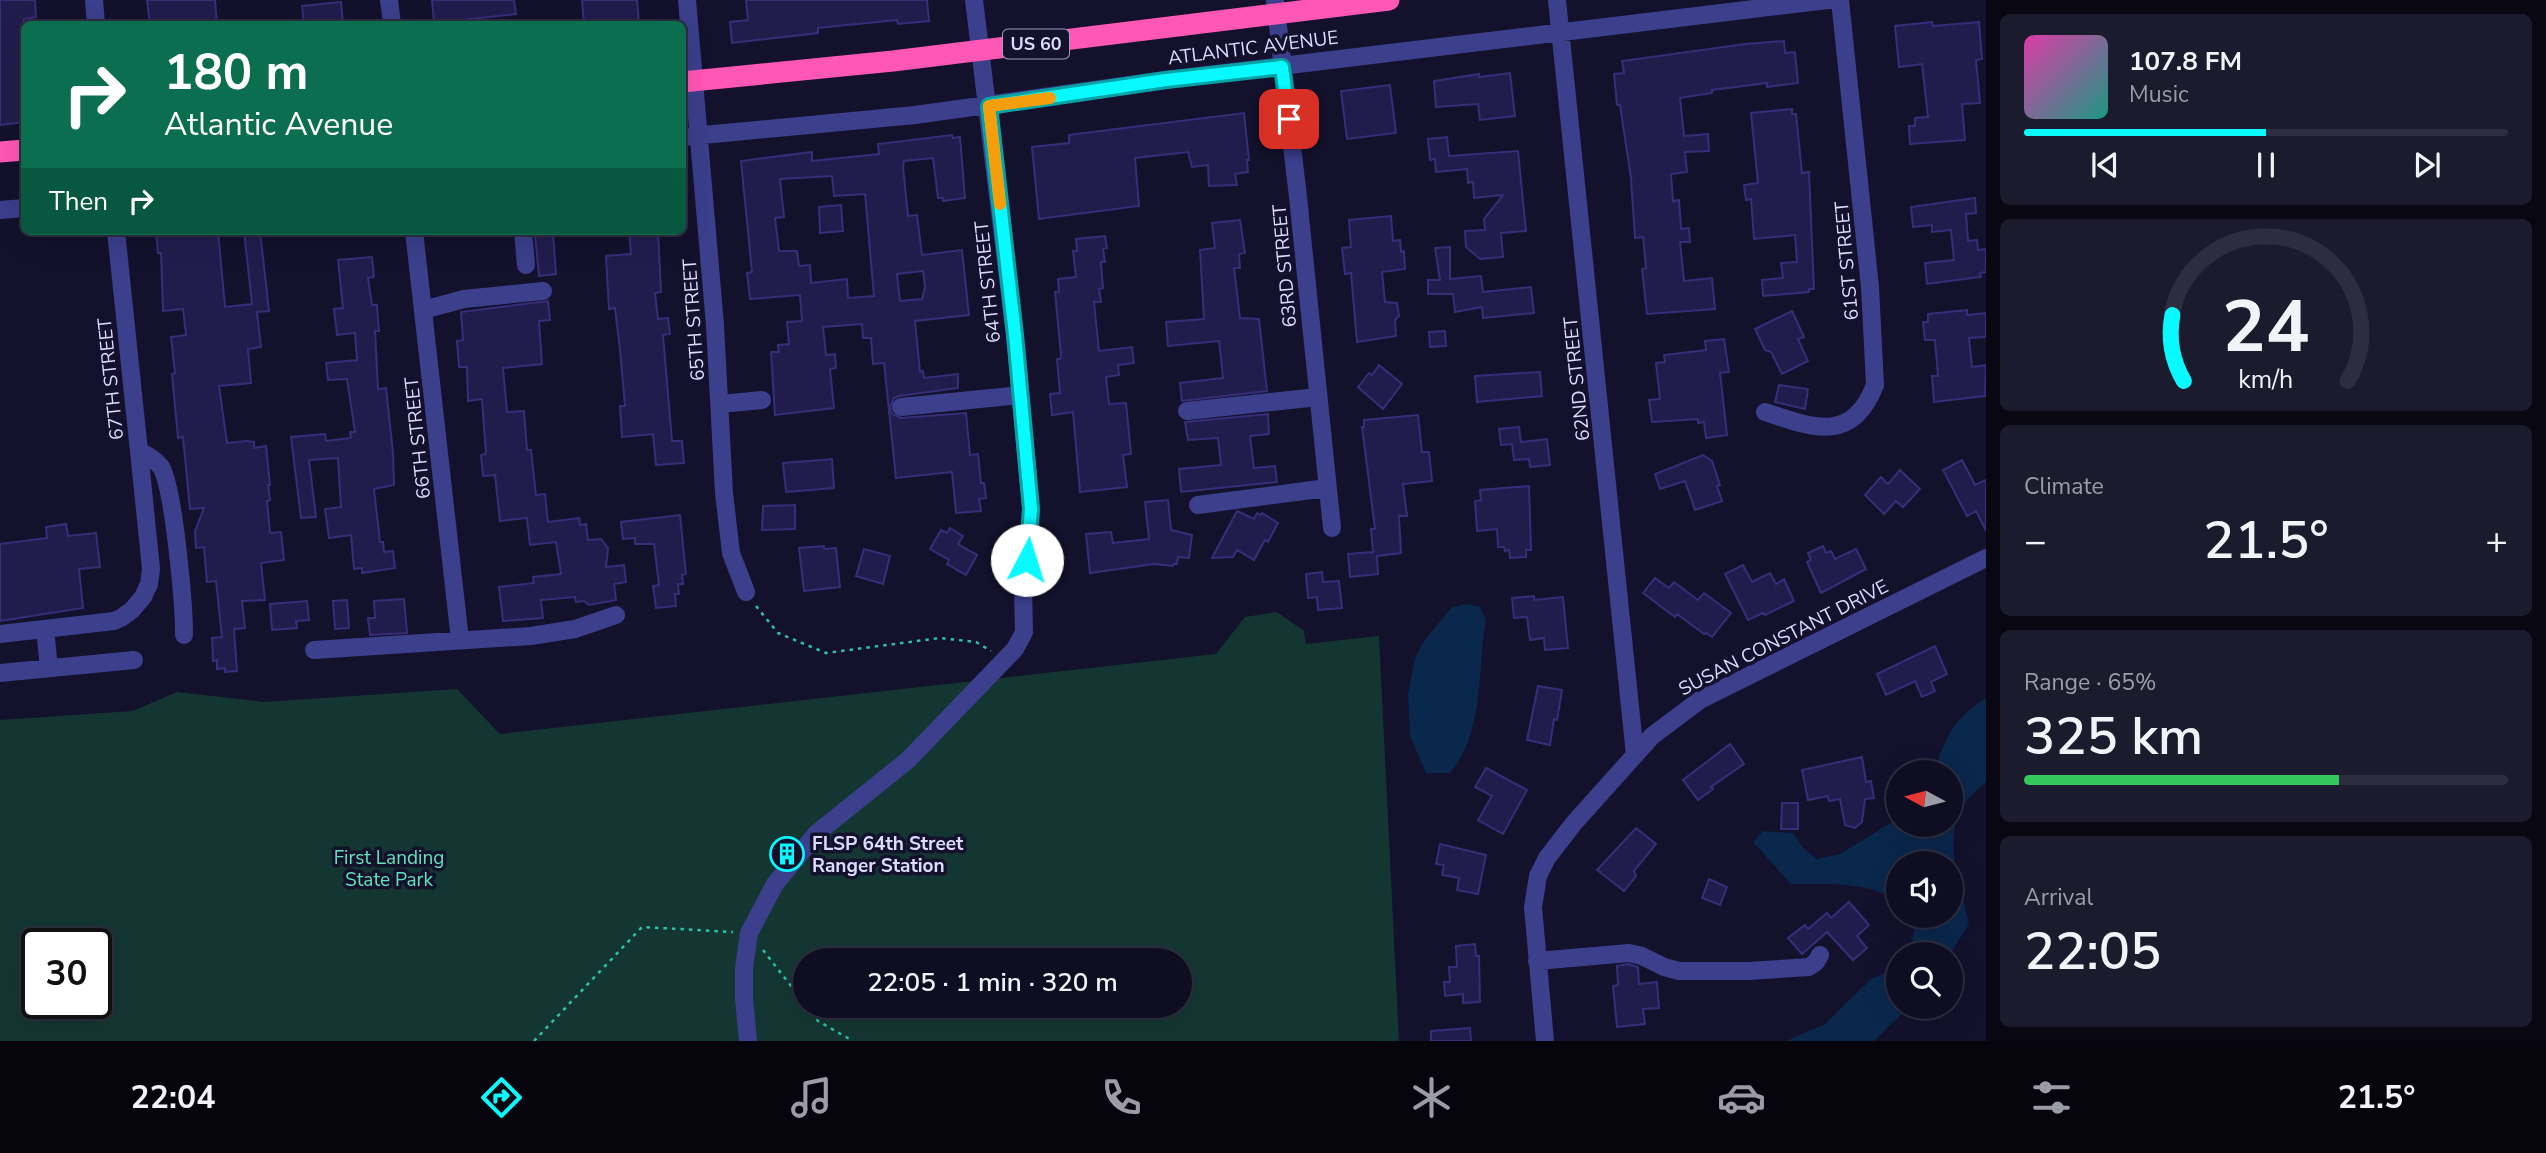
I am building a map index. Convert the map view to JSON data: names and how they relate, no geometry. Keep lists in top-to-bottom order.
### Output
{
  "streets": {
    "highway": ["US 60", "ATLANTIC AVENUE"],
    "street": [
      "61ST STREET",
      "63RD STREET",
      "64TH STREET",
      "65TH STREET",
      "67TH STREET",
      "62ND STREET",
      "66TH STREET",
      "SUSAN CONSTANT DRIVE"
    ]
  },
  "crossings": [
    ["ATLANTIC AVENUE", "63RD STREET"],
    ["ATLANTIC AVENUE", "64TH STREET"],
    ["ATLANTIC AVENUE", "65TH STREET"],
    ["ATLANTIC AVENUE", "62ND STREET"],
    ["62ND STREET", "SUSAN CONSTANT DRIVE"]
  ],
  "parks": ["First Landing State Park"],
  "places": {
    "building": ["FLSP 64th Street Ranger Station"]
  },
  "north": "left",
  "page": {
    "turn": ["180 m", "Atlantic Avenue"],
    "song": ["107.8 FM", "Music"],
    "then": "Then",
    "tile": [
      "Climate",
      ["Range · 65%", "325 km"],
      ["Arrival", "22:05"]
    ],
    "heat": ["−", "21.5°", "+"],
    "limit": "30",
    "trip": "22:05 · 1 min · 320 m",
    "tabs": ["22:04", "21.5°"],
    "gauge": ["24", "km/h"]
  }
}
